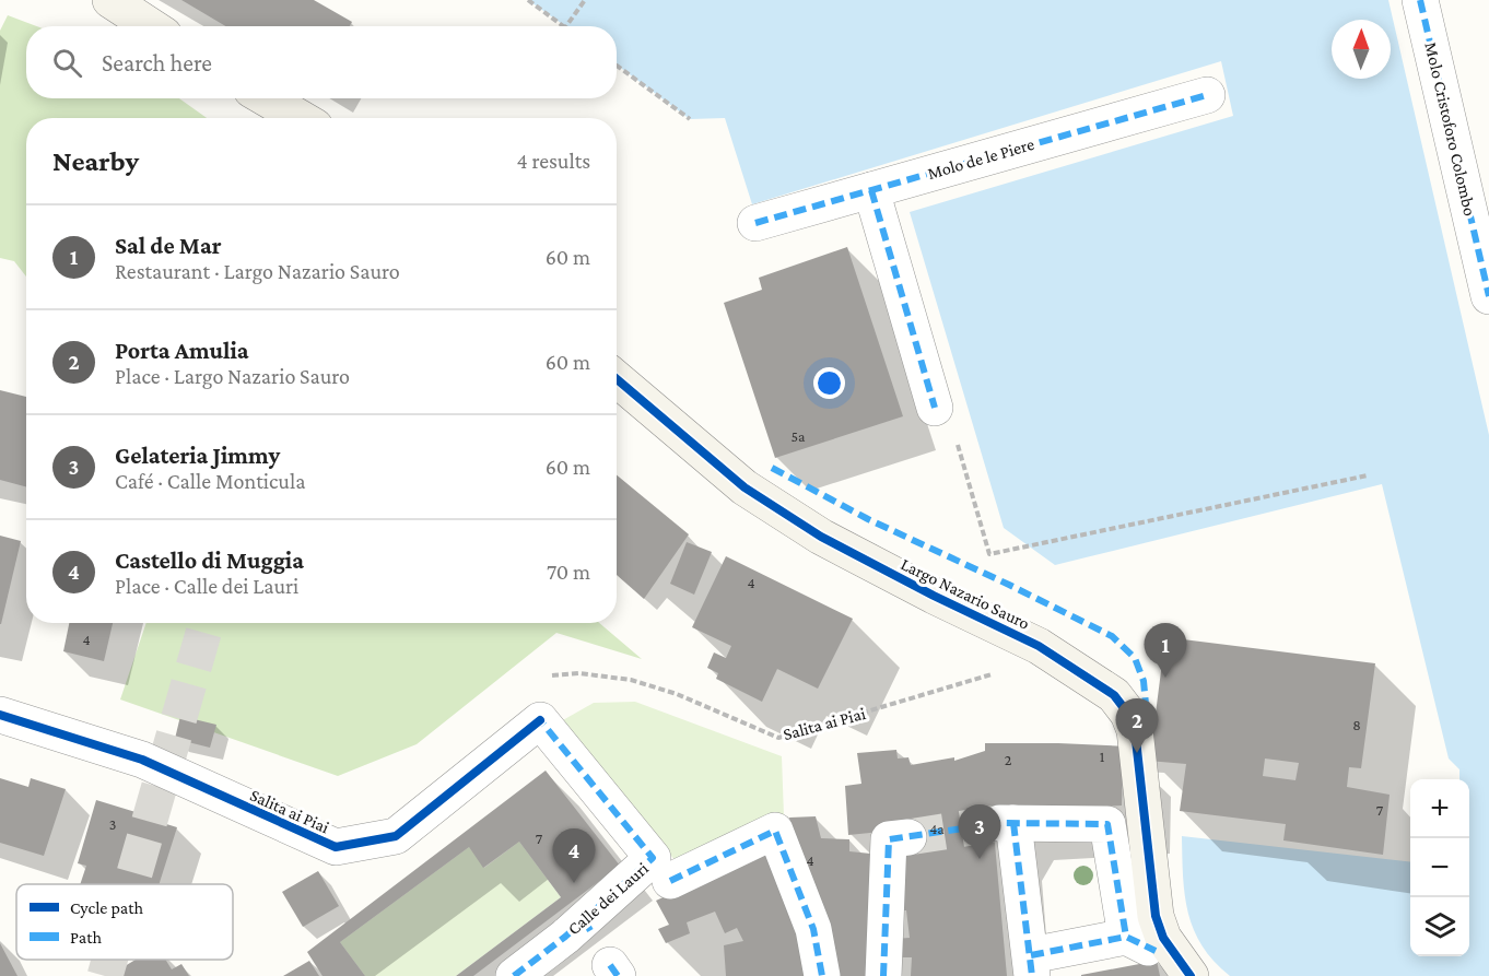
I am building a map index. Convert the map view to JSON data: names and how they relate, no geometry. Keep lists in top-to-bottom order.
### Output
{
  "streets": {
    "main road": ["Largo Nazario Sauro"],
    "street": [
      "Molo Cristoforo Colombo",
      "Molo de le Piere",
      "Salita ai Piai",
      "Calle dei Lauri"
    ]
  },
  "crossings": [
    ["Salita ai Piai", "Calle dei Lauri"]
  ],
  "house_numbers": [
    "5a",
    "4",
    "4",
    "8",
    "1",
    "2",
    "7",
    "3",
    "4a",
    "7",
    "4"
  ],
  "legend": ["Cycle path", "Path"],
  "north": "top",
  "page": {
    "search": "Search here",
    "heading": ["Nearby", "4 results"],
    "list": [
      {
        "mark": "1",
        "name": "Sal de Mar",
        "note": "Restaurant · Largo Nazario Sauro",
        "value": "60 m"
      },
      {
        "mark": "2",
        "name": "Porta Amulia",
        "note": "Place · Largo Nazario Sauro",
        "value": "60 m"
      },
      {
        "mark": "3",
        "name": "Gelateria Jimmy",
        "note": "Café · Calle Monticula",
        "value": "60 m"
      },
      {
        "mark": "4",
        "name": "Castello di Muggia",
        "note": "Place · Calle dei Lauri",
        "value": "70 m"
      }
    ],
    "pins": [
      "1",
      "2",
      "3",
      "4"
    ],
    "map_buttons": ["+", "−"]
  }
}
